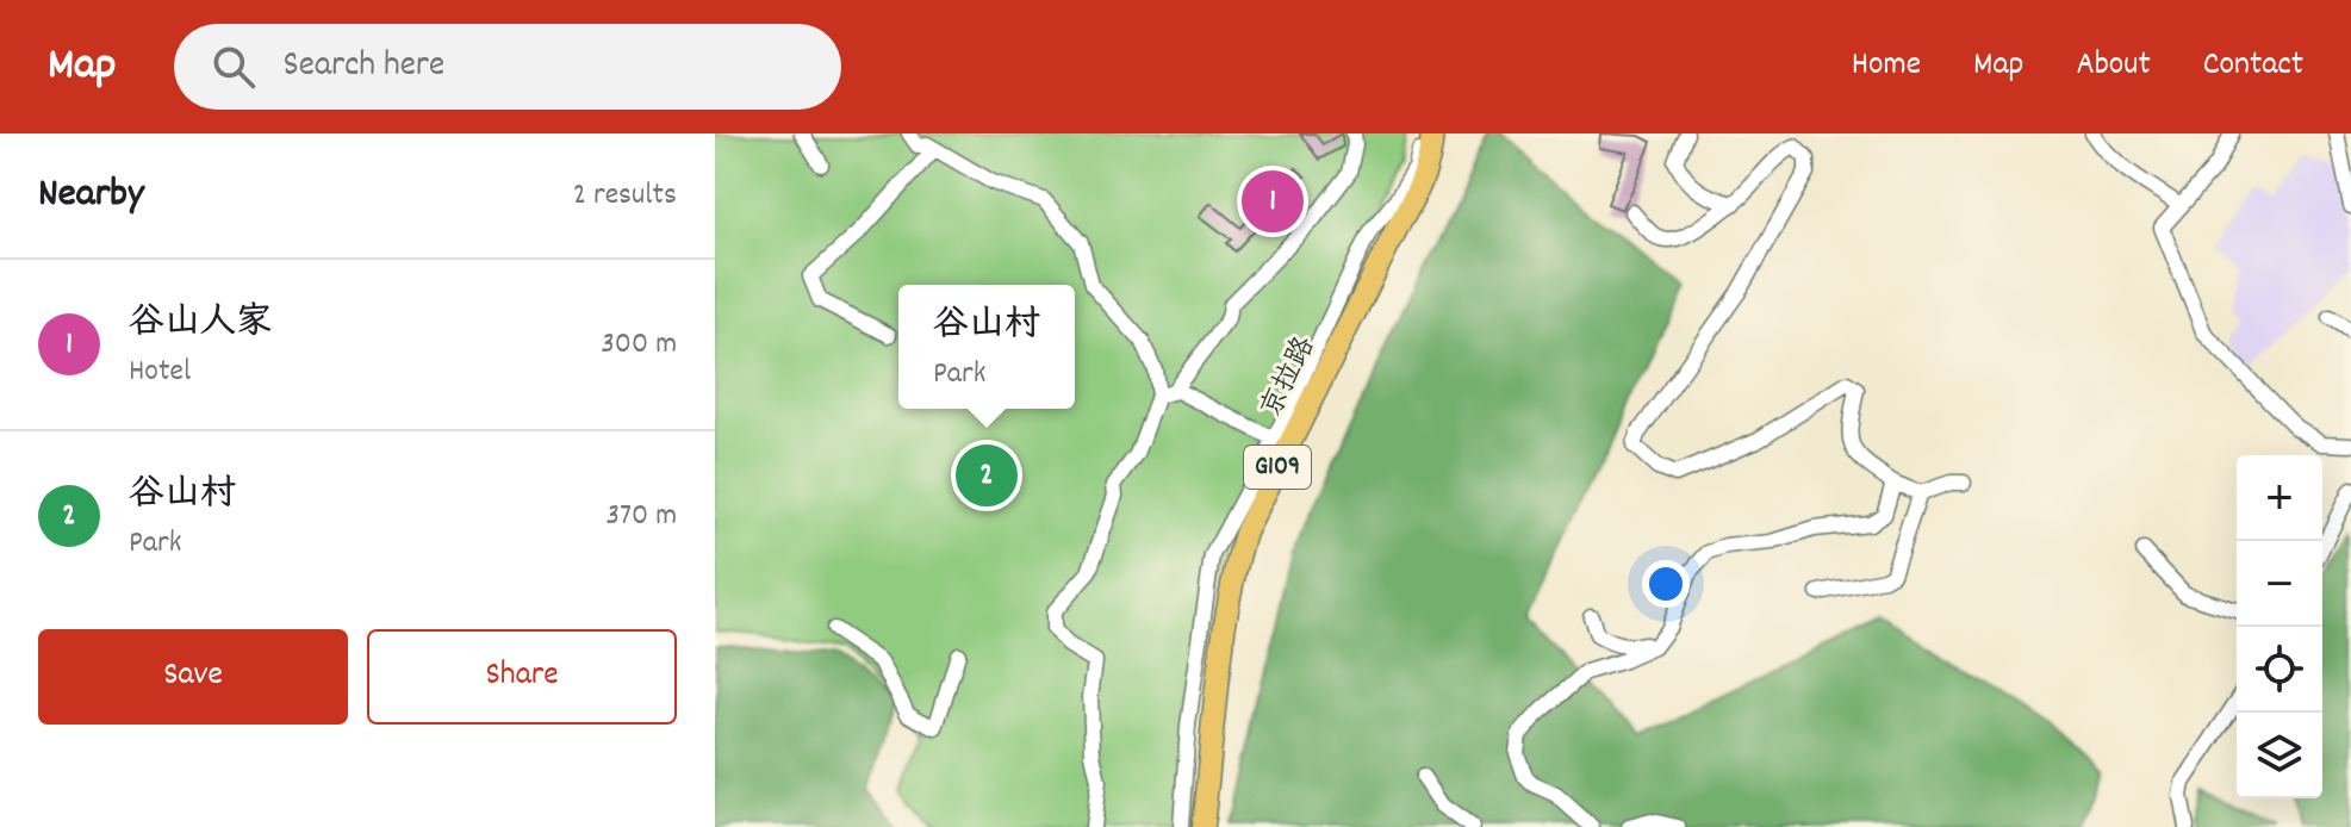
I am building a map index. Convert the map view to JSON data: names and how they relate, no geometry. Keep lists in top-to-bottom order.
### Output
{
  "streets": {
    "highway": ["京拉路", "G109"]
  },
  "page": {
    "header": "Map",
    "search": "Search here",
    "nav": [
      "Home",
      "Map",
      "About",
      "Contact"
    ],
    "heading": ["Nearby", "2 results"],
    "pins": ["1", "2"],
    "list": [
      {
        "mark": "1",
        "name": "谷山人家",
        "note": "Hotel",
        "value": "300 m"
      },
      {
        "mark": "2",
        "name": "谷山村",
        "note": "Park",
        "value": "370 m"
      }
    ],
    "popup": ["谷山村", "Park"],
    "map_buttons": ["+", "−"],
    "buttons": ["Save", "Share"]
  }
}
